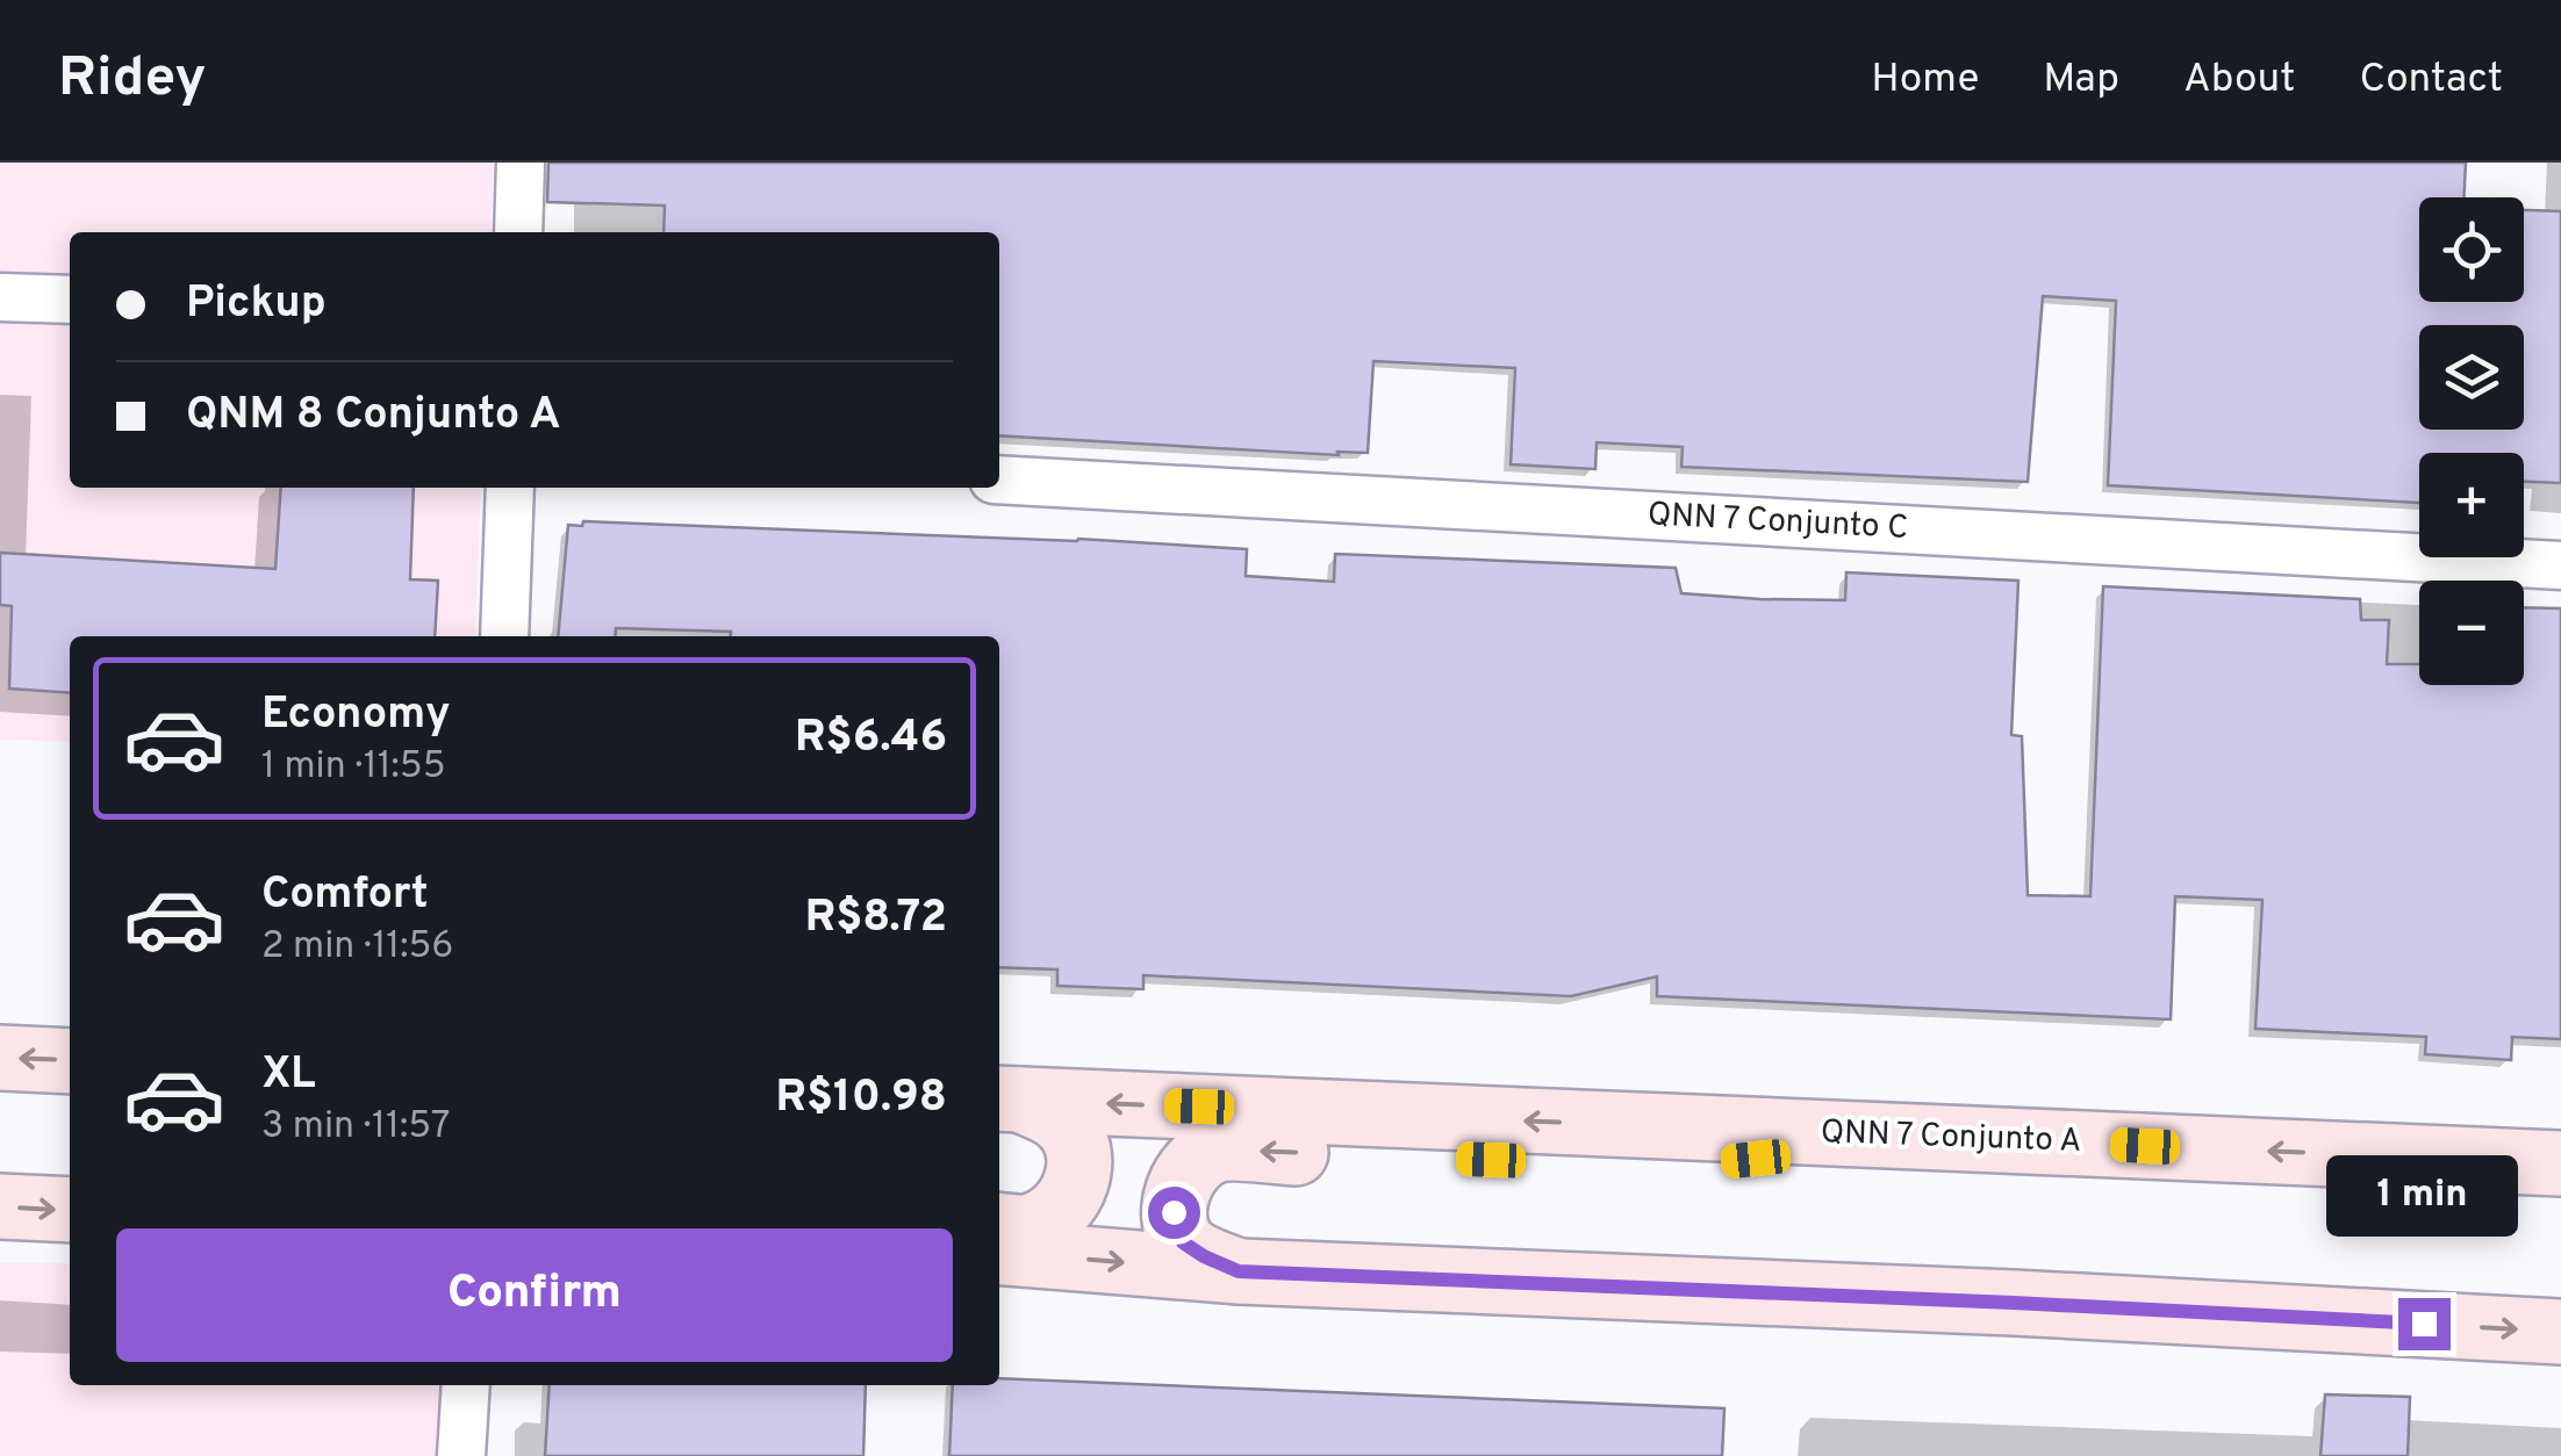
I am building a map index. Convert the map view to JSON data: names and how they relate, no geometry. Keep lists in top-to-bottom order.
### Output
{
  "streets": {
    "main road": ["QNN 7 Conjunto A"],
    "street": ["QNN 7 Conjunto C"]
  },
  "page": {
    "header": "Ridey",
    "nav": [
      "Home",
      "Map",
      "About",
      "Contact"
    ],
    "map_buttons": ["+", "−"],
    "banner": ["Pickup", "QNM 8 Conjunto A"],
    "list": [
      {
        "name": "Economy",
        "note": "1 min · 11:55",
        "value": "R$6.46"
      },
      {
        "name": "Comfort",
        "note": "2 min · 11:56",
        "value": "R$8.72"
      },
      {
        "name": "XL",
        "note": "3 min · 11:57",
        "value": "R$10.98"
      }
    ],
    "bubble": "1 min",
    "buttons": "Confirm"
  }
}
